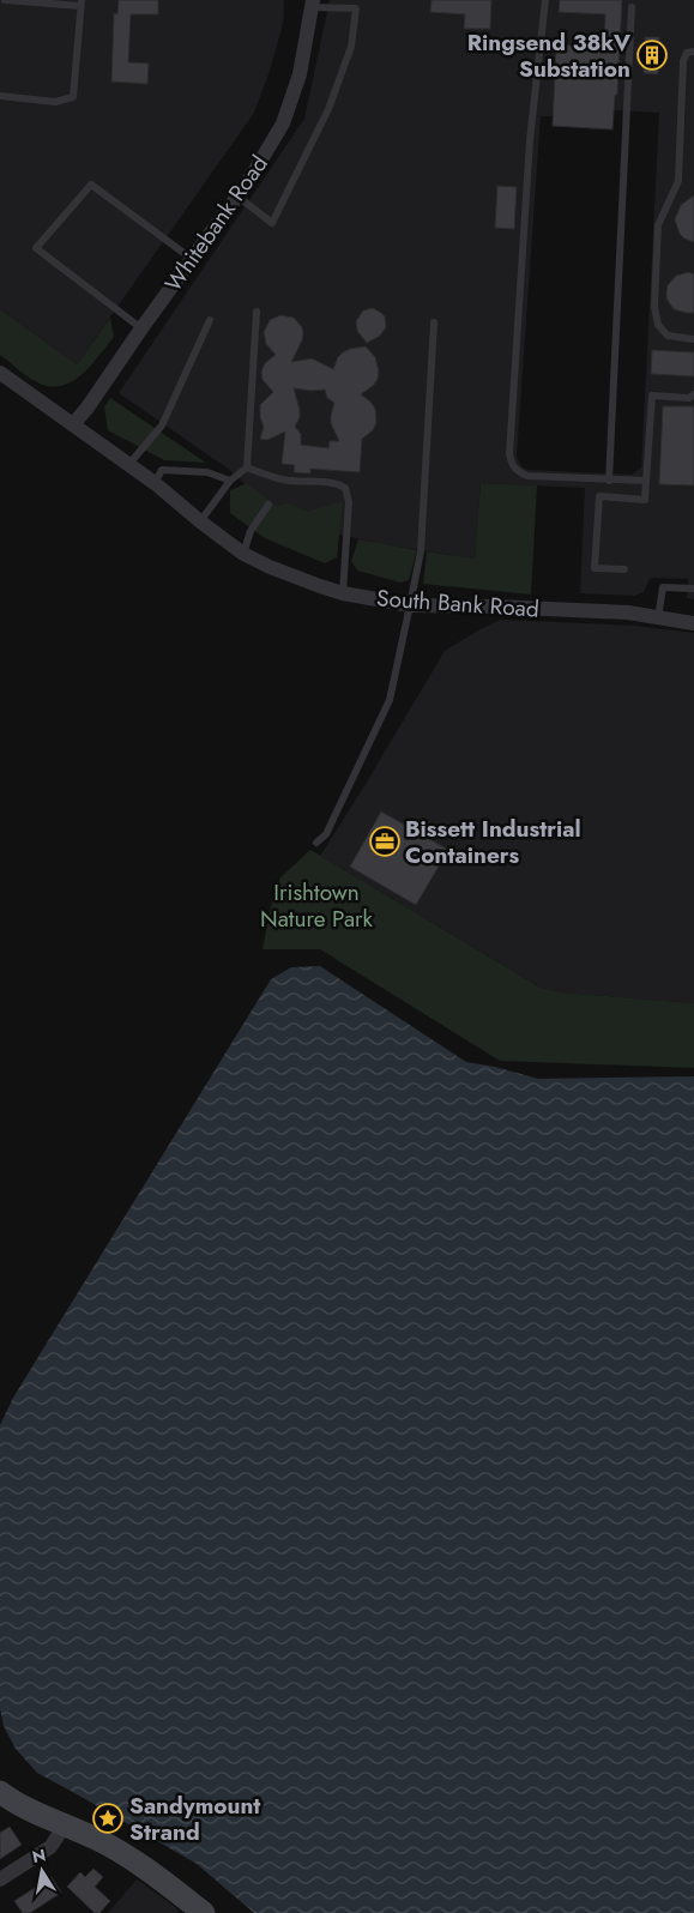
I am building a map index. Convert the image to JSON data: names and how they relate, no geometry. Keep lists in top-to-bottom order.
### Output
{
  "streets": {
    "street": ["Whitebank Road", "South Bank Road"]
  },
  "crossings": [
    ["Whitebank Road", "South Bank Road"]
  ],
  "parks": ["Irishtown Nature Park"],
  "places": {
    "building": ["Ringsend 38kV Substation"],
    "office": ["Bissett Industrial Containers"],
    "place": ["Sandymount Strand"]
  },
  "north": "top"
}
